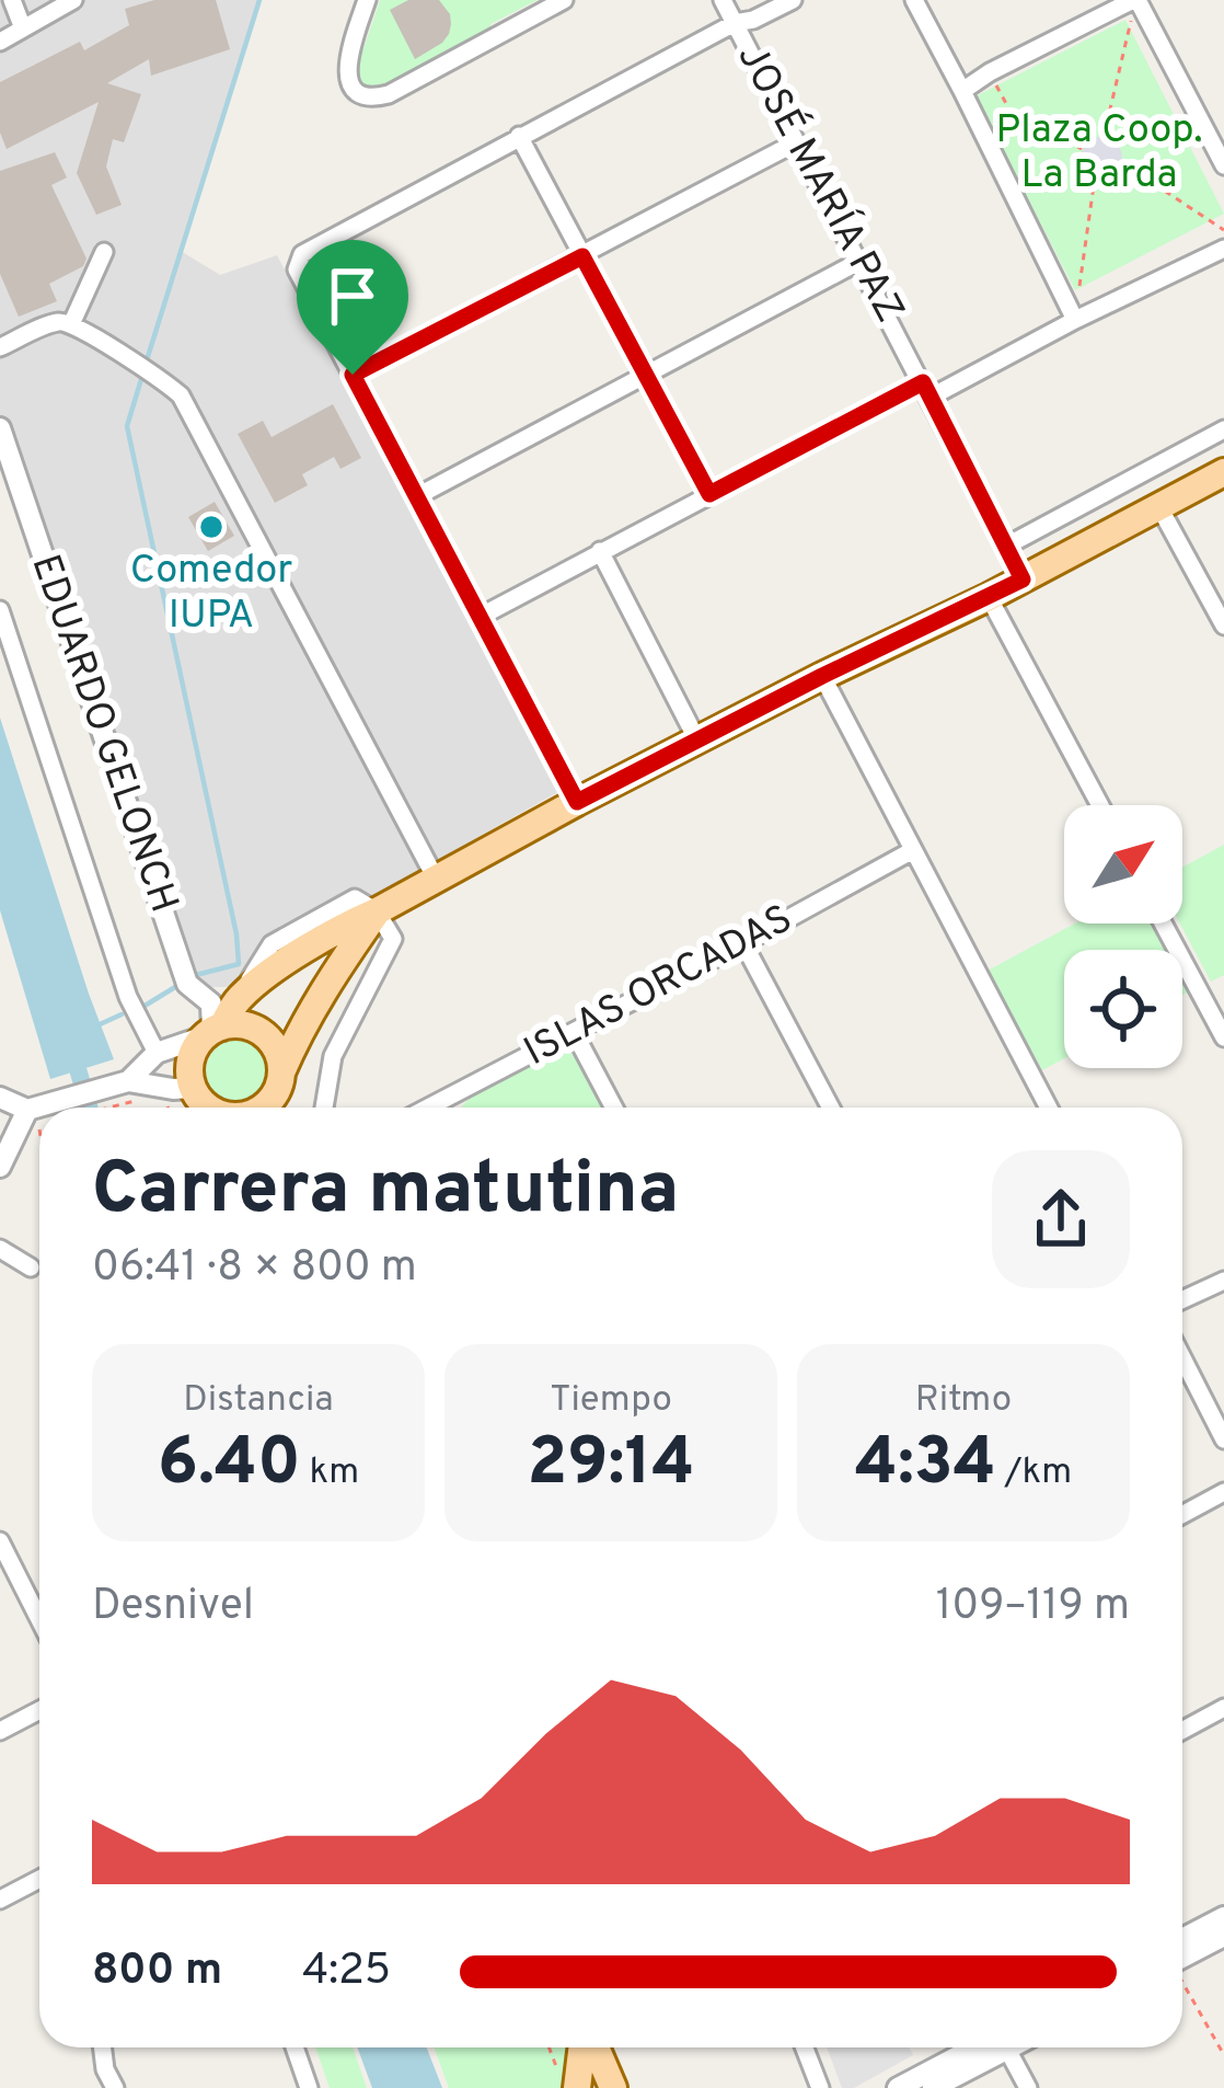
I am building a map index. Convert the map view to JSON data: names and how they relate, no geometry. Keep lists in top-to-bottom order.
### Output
{
  "streets": {
    "street": ["JOSÉ MARÍA PAZ", "EDUARDO GELONCH", "ISLAS ORCADAS"]
  },
  "parks": ["Plaza Coop. La Barda"],
  "places": ["Comedor IUPA"],
  "north": "top right",
  "page": {
    "heading": ["Carrera matutina", "06:41 · 8 × 800 m"],
    "stats": [
      ["Distancia", "6.40 km"],
      ["Tiempo", "29:14"],
      ["Ritmo", "4:34 /km"]
    ],
    "chart": ["Desnivel", "109–119 m"],
    "list": [
      {
        "name": "800 m",
        "note": "4:25"
      }
    ]
  }
}
